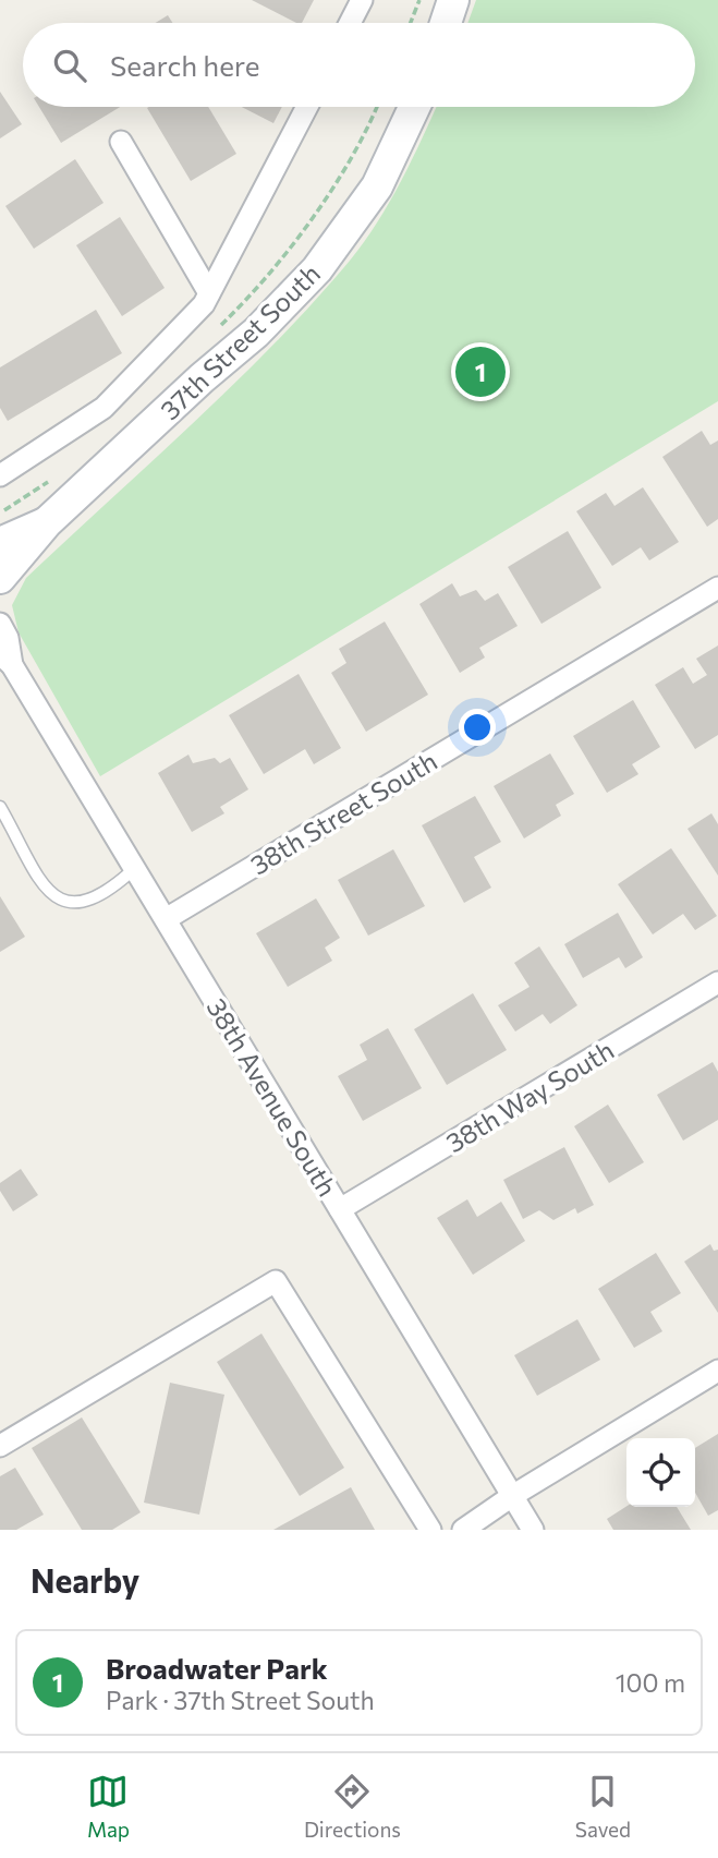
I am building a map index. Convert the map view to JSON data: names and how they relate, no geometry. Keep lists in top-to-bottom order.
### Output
{
  "streets": {
    "street": [
      "37th Street South",
      "38th Street South",
      "38th Way South",
      "38th Avenue South"
    ]
  },
  "crossings": [
    ["38th Street South", "38th Avenue South"],
    ["38th Way South", "38th Avenue South"]
  ],
  "page": {
    "search": "Search here",
    "pins": "1",
    "heading": "Nearby",
    "list": [
      {
        "mark": "1",
        "name": "Broadwater Park",
        "note": "Park · 37th Street South",
        "value": "100 m"
      }
    ],
    "nav": ["Map", "Directions", "Saved"]
  }
}
